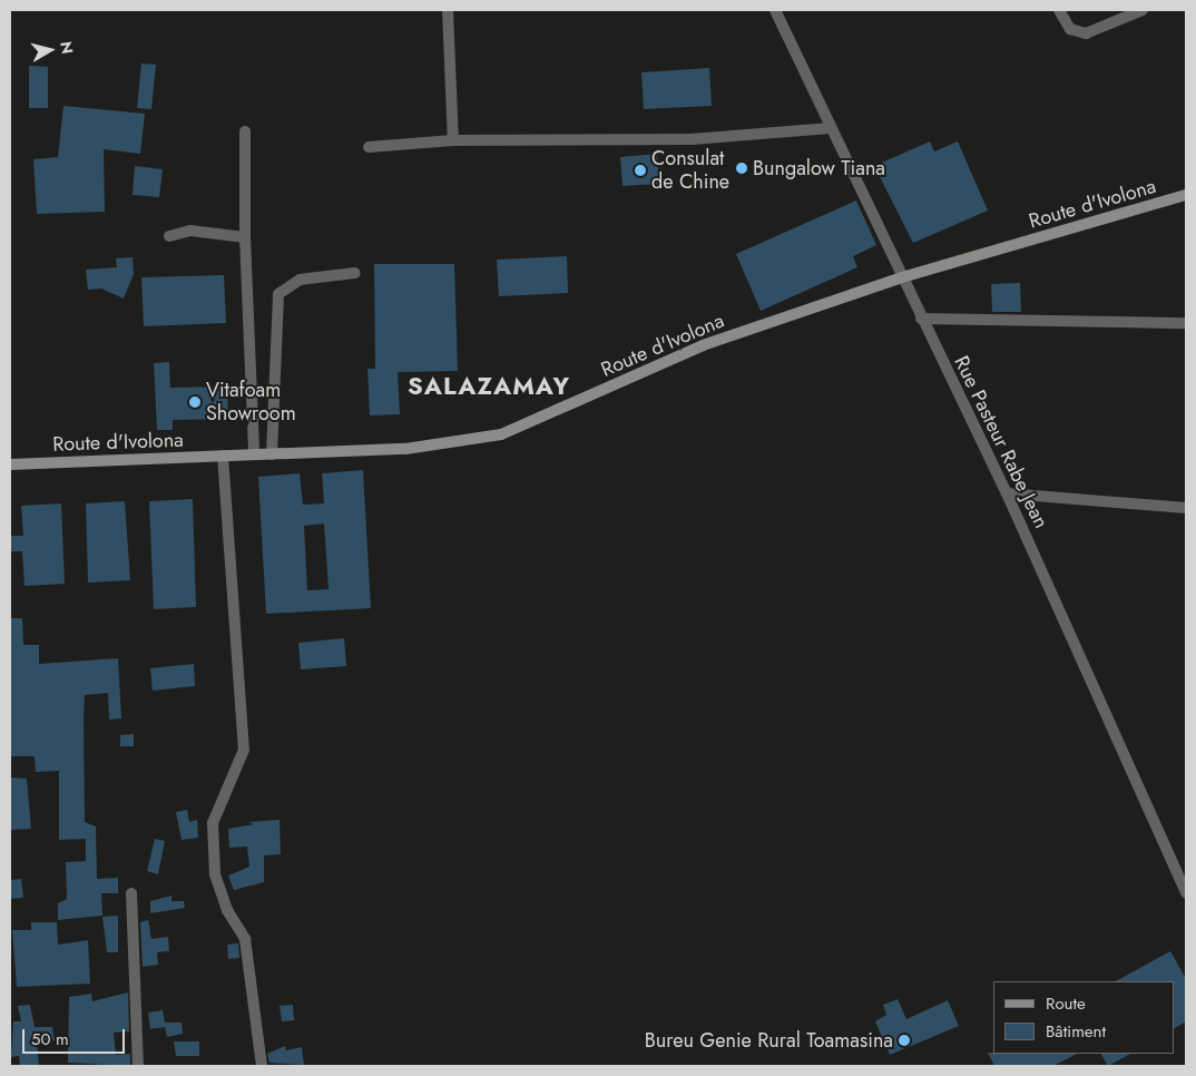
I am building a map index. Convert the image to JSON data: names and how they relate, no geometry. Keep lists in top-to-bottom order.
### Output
{
  "streets": {
    "main road": ["Route d'Ivolona"],
    "street": ["Rue Pasteur Rabe Jean"]
  },
  "crossings": [
    ["Route d'Ivolona", "Rue Pasteur Rabe Jean"]
  ],
  "districts": ["SALAZAMAY"],
  "places": [
    "Bungalow Tiana",
    "Consulat de Chine",
    "Vitafoam Showroom",
    "Bureu Genie Rural Toamasina"
  ],
  "legend": ["Route", "Bâtiment"],
  "scale_bar": "50 m",
  "north": "right"
}
